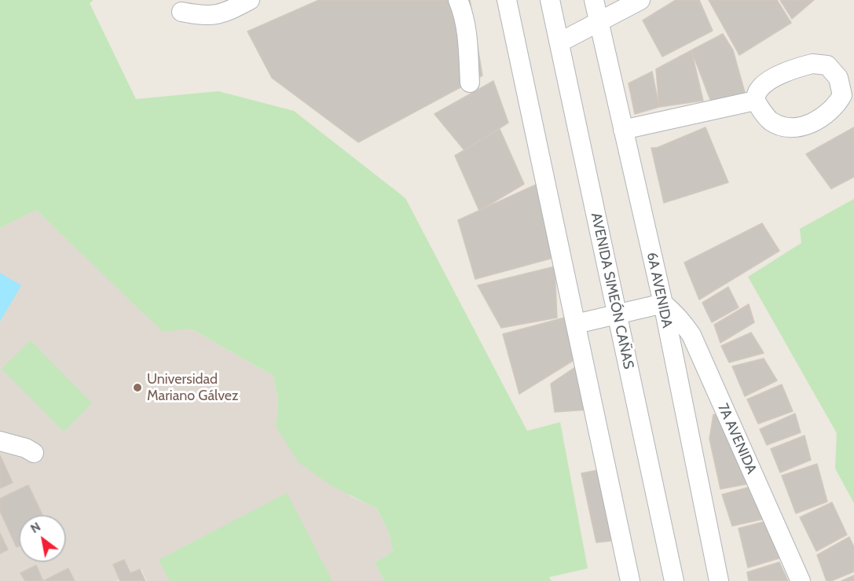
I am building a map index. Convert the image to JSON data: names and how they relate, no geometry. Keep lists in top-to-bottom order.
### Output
{
  "streets": {
    "street": ["6A AVENIDA", "AVENIDA SIMEÓN CAÑAS", "7A AVENIDA"]
  },
  "crossings": [
    ["6A AVENIDA", "7A AVENIDA"]
  ],
  "places": ["Universidad Mariano Gálvez"],
  "north": "top left"
}
